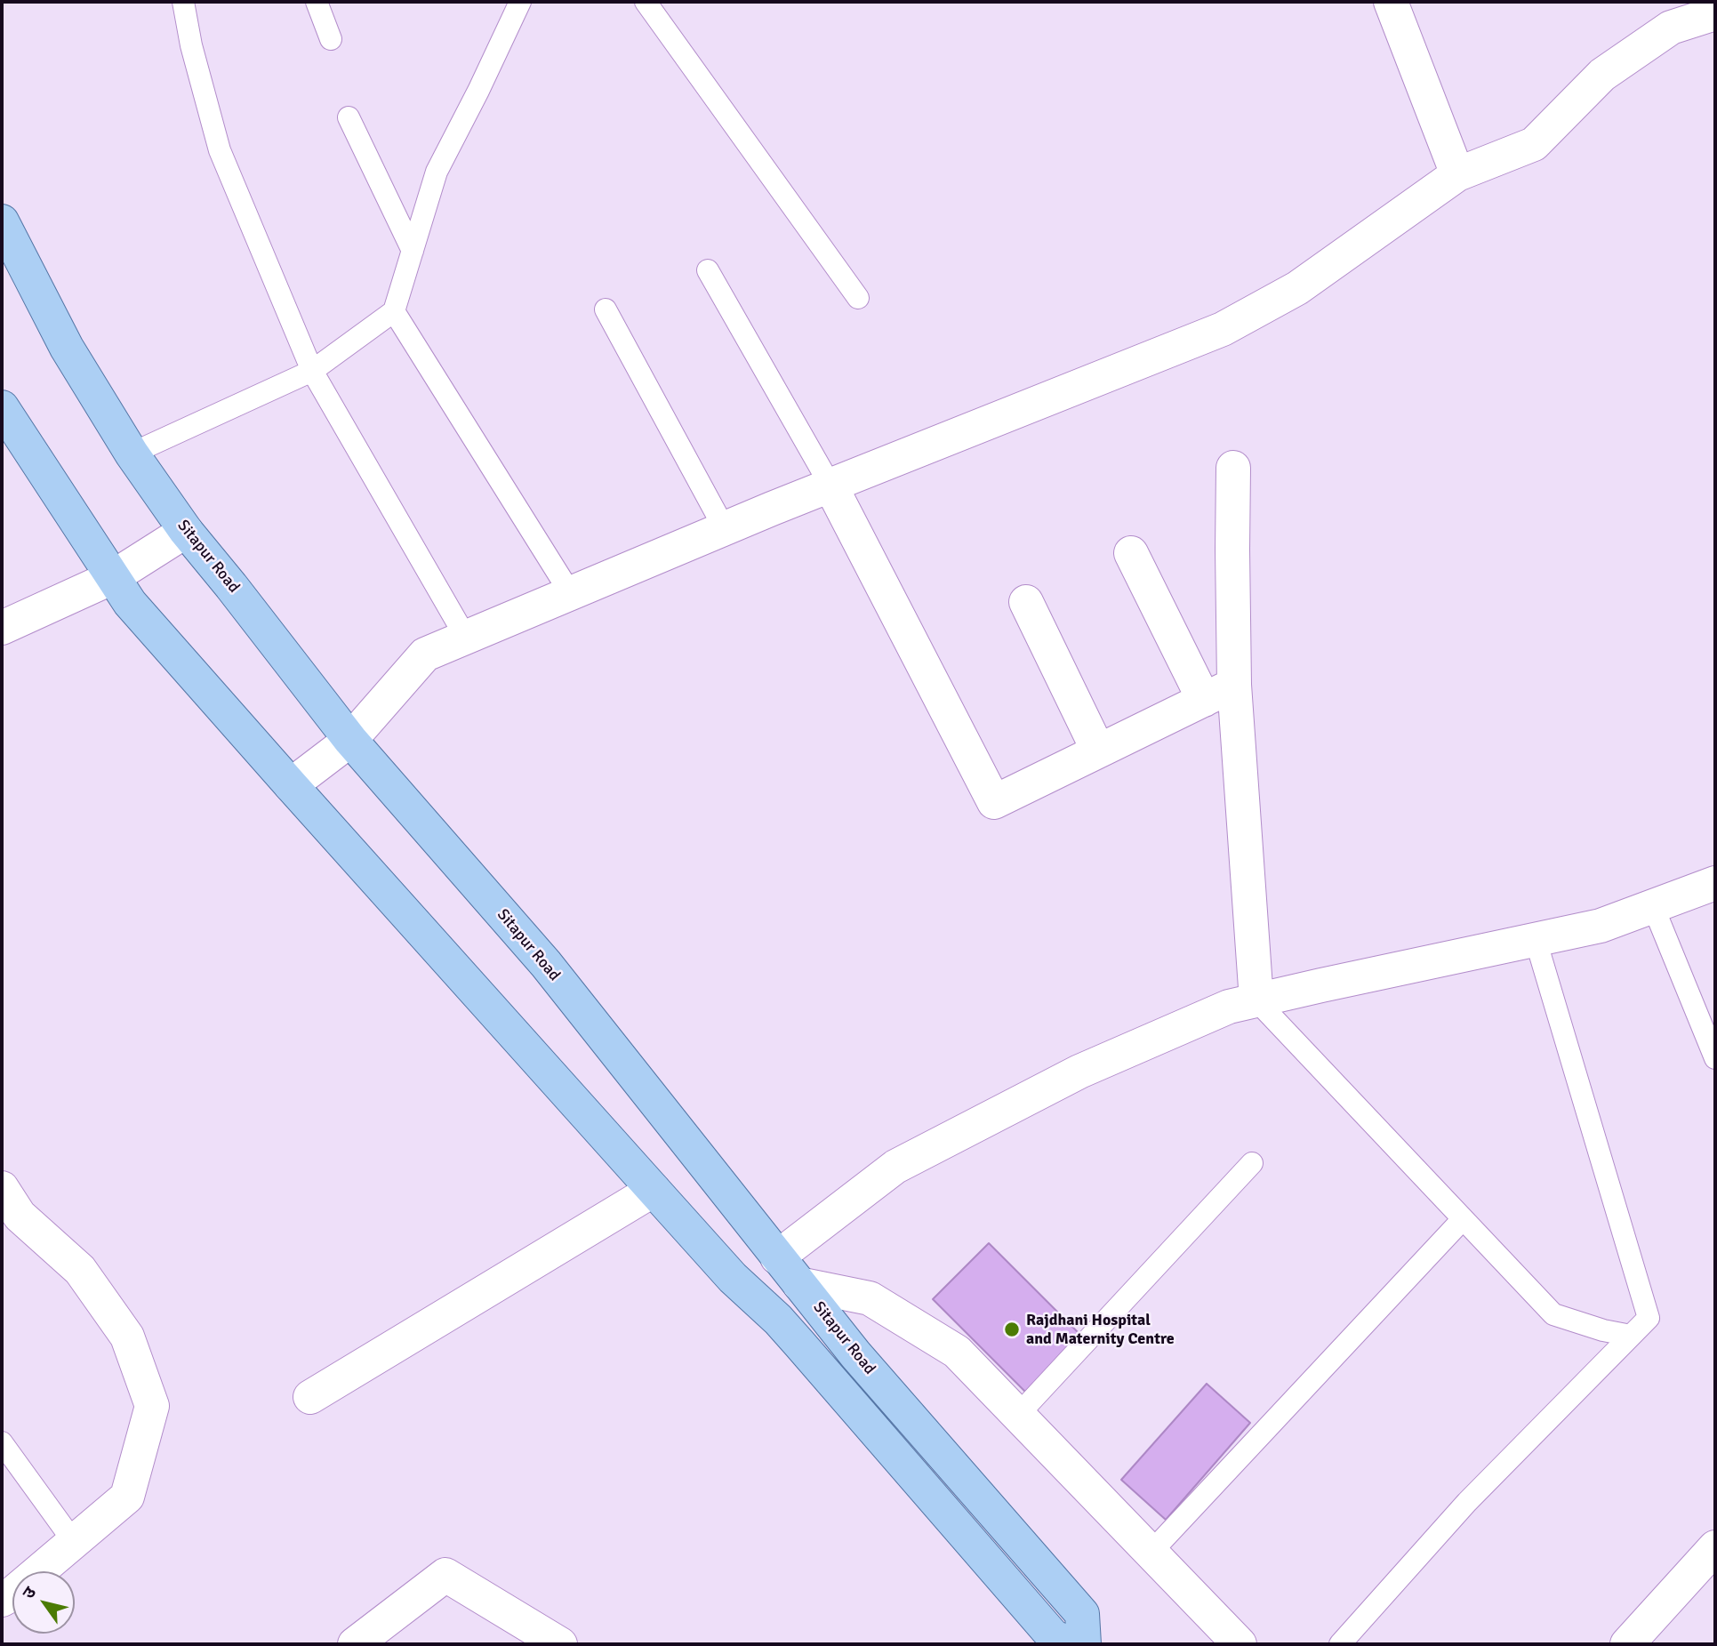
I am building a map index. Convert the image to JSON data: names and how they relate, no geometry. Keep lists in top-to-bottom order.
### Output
{
  "streets": {
    "main road": ["Sitapur Road"]
  },
  "places": ["Rajdhani Hospital and Maternity Centre"],
  "north": "top left"
}
